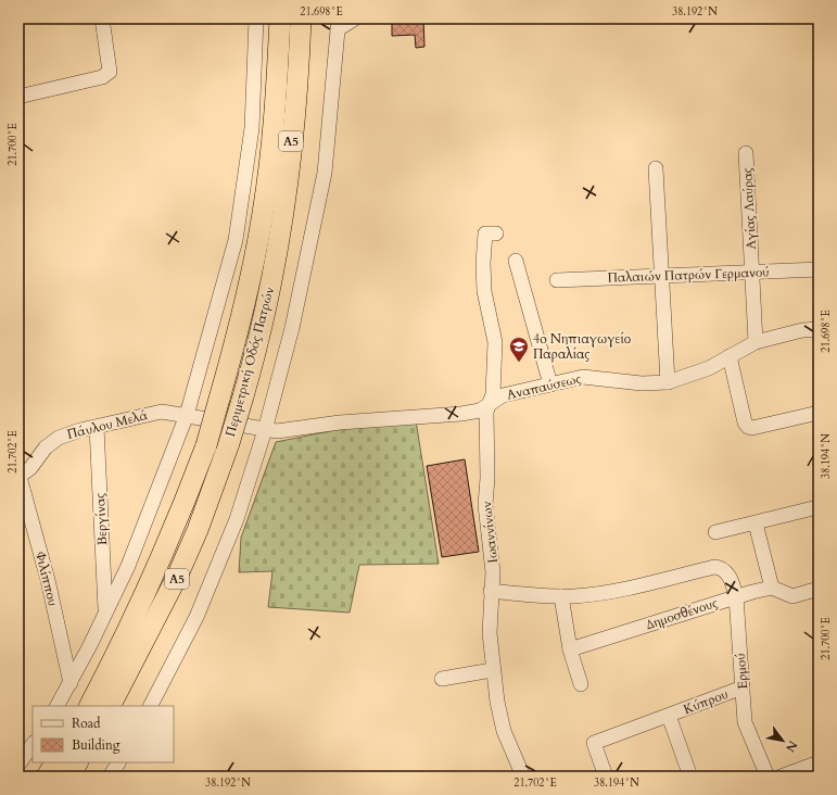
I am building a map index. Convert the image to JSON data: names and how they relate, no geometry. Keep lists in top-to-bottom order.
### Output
{
  "streets": {
    "highway": ["Α5", "Περιμετρική Οδός Πατρών"],
    "street": [
      "Αγίας Λαύρας",
      "Παλαιών Πατρών Γερμανού",
      "Αναπαύσεως",
      "Πάυλου Μελά",
      "Βεργίνας",
      "Ιωαννίνων",
      "Φιλίππου",
      "Δημοσθένους",
      "Ερμού",
      "Κύπρου"
    ]
  },
  "crossings": [
    ["Αγίας Λαύρας", "Παλαιών Πατρών Γερμανού"],
    ["Αγίας Λαύρας", "Αναπαύσεως"],
    ["Αναπαύσεως", "Πάυλου Μελά"],
    ["Αναπαύσεως", "Ιωαννίνων"],
    ["Πάυλου Μελά", "Βεργίνας"],
    ["Πάυλου Μελά", "Φιλίππου"],
    ["Δημοσθένους", "Ερμού"],
    ["Ερμού", "Κύπρου"]
  ],
  "places": {
    "school or university": ["4o Νηπιαγωγείο Παραλίας"]
  },
  "legend": ["Road", "Building"],
  "north": "bottom right",
  "coordinates": [
    "21.698°E",
    "38.192°N",
    "21.700°E",
    "21.702°E",
    "38.194°N"
  ]
}
